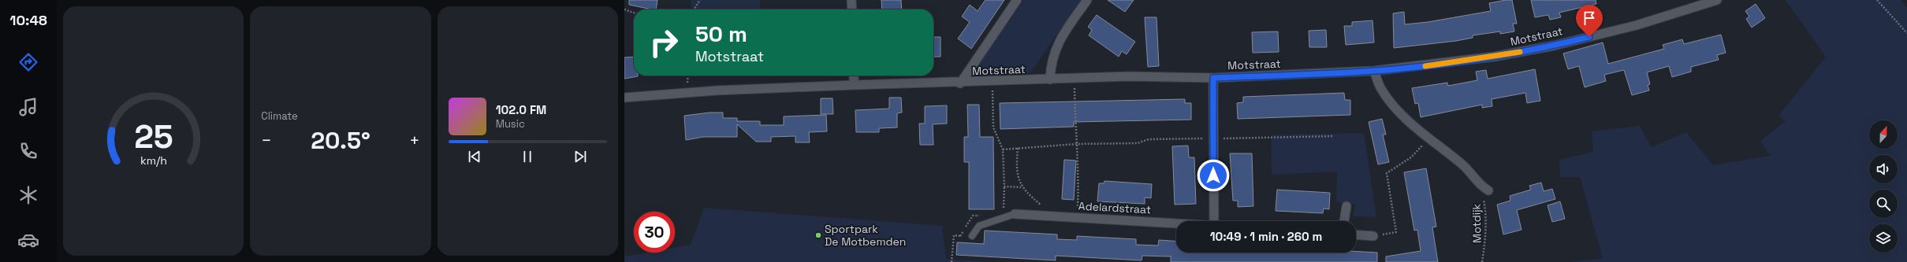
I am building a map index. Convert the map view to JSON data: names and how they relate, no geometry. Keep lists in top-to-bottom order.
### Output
{
  "streets": {
    "street": ["Motstraat", "Adelardstraat"],
    "path": ["Motdijk"]
  },
  "places": ["Sportpark De Motbemden"],
  "north": "top",
  "page": {
    "tabs": "10:48",
    "tile": "Climate",
    "turn": ["50 m", "Motstraat"],
    "song": ["102.0 FM", "Music"],
    "heat": ["−", "20.5°", "+"],
    "limit": "30",
    "trip": "10:49 · 1 min · 260 m",
    "gauge": ["25", "km/h"]
  }
}
